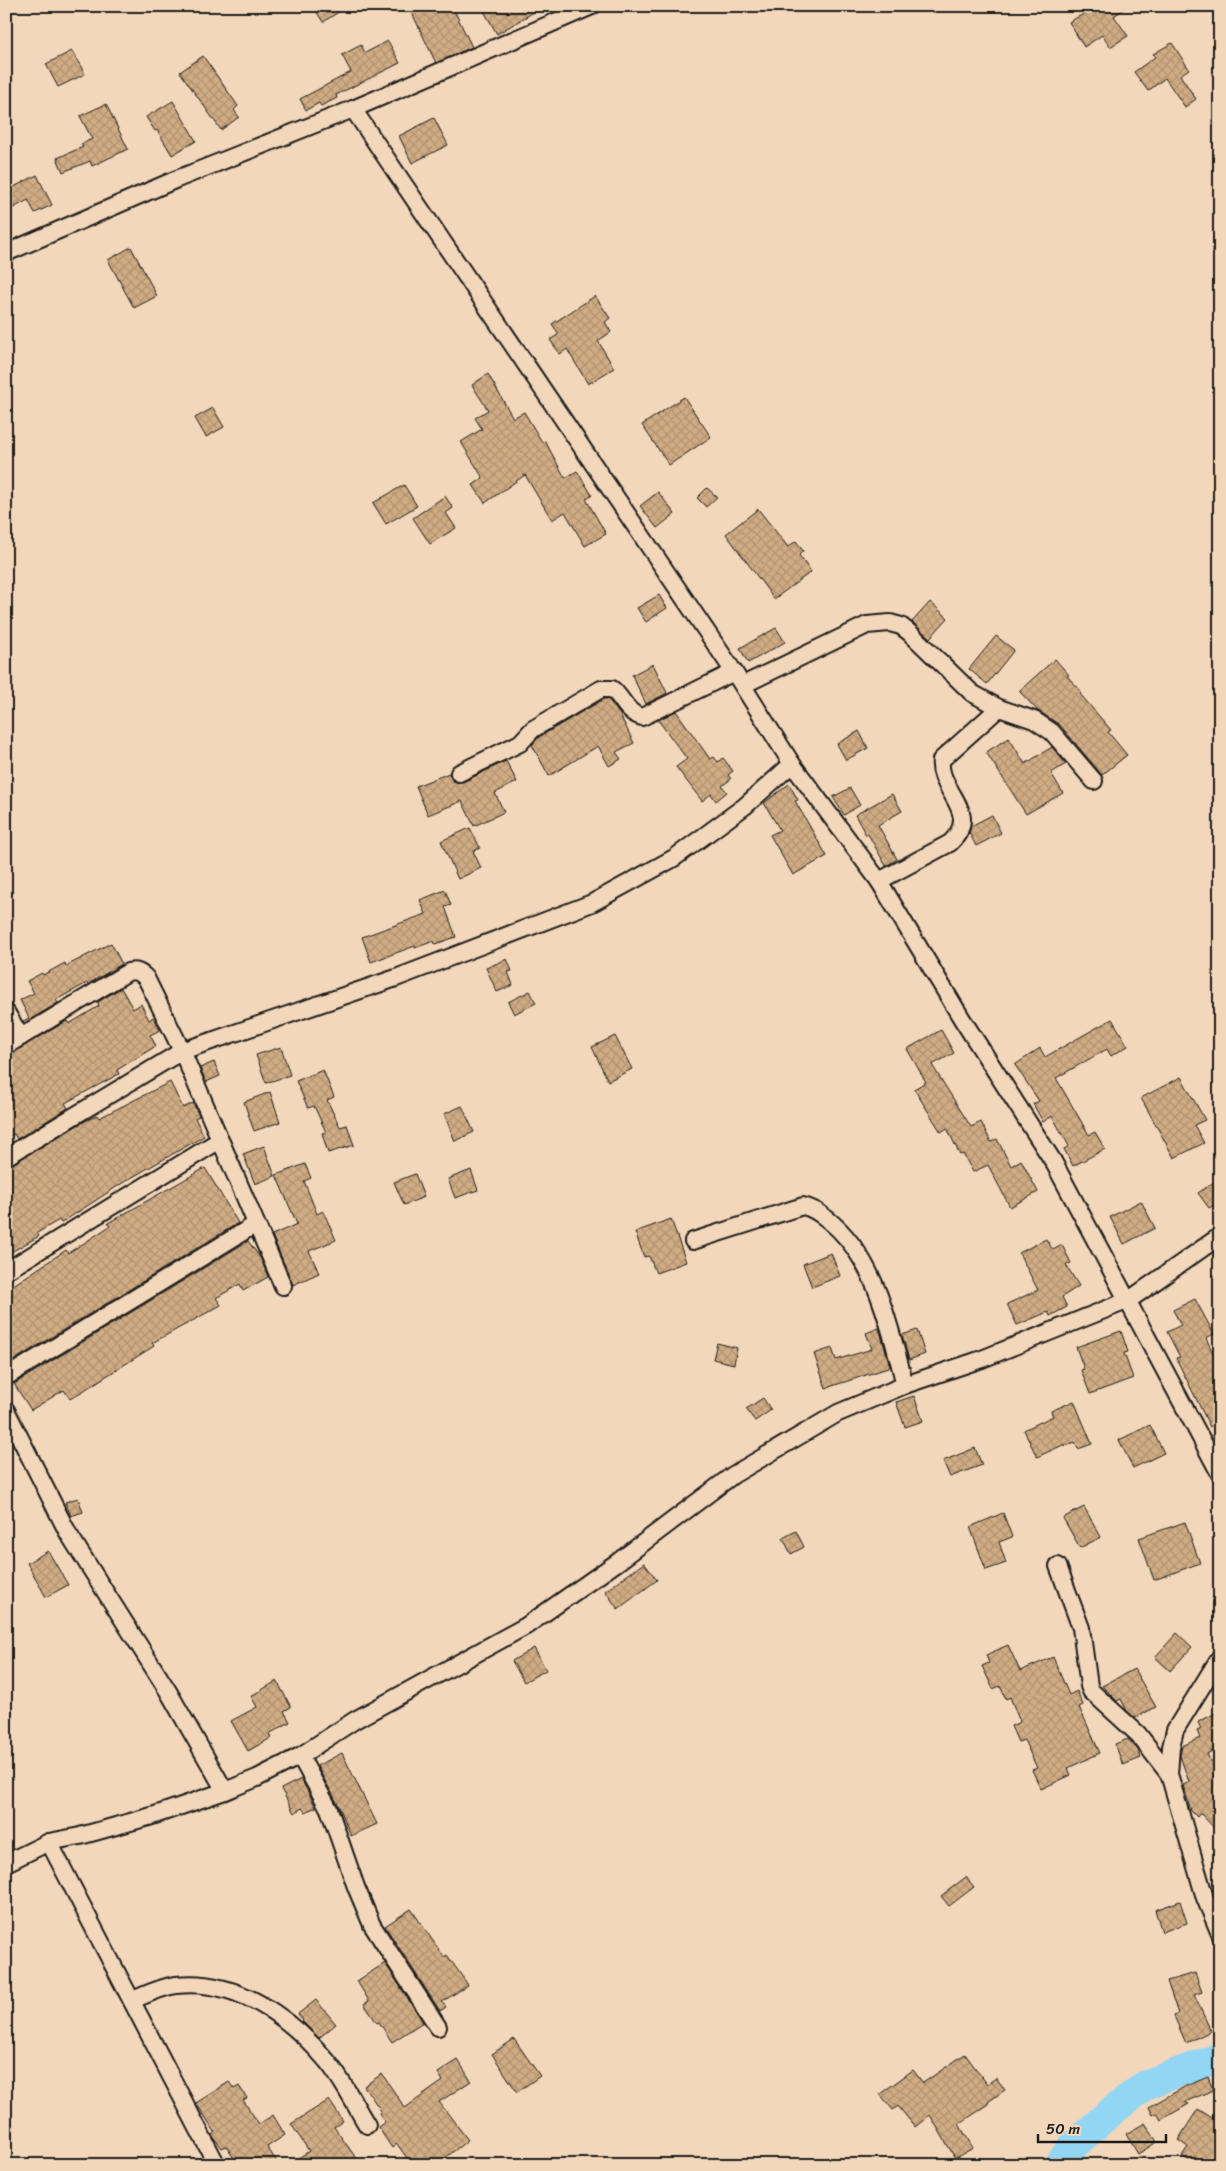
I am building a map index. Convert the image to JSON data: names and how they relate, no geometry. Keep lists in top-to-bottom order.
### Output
{
  "scale_bar": "50 m"
}
